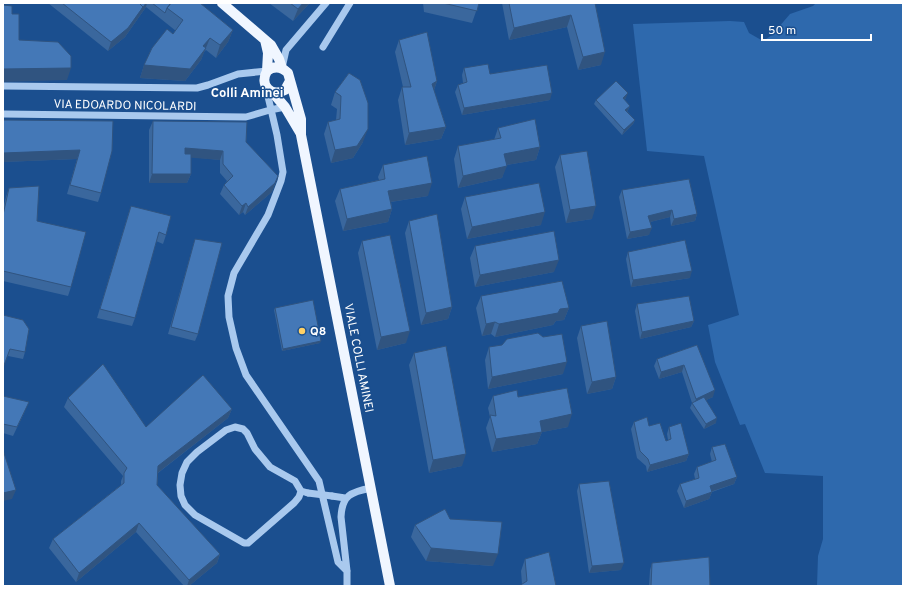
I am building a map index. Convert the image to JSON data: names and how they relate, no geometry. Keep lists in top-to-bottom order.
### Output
{
  "streets": {
    "main road": ["VIALE COLLI AMINEI"],
    "street": ["VIA EDOARDO NICOLARDI"]
  },
  "crossings": [
    ["VIA EDOARDO NICOLARDI", "VIALE COLLI AMINEI"]
  ],
  "districts": ["Colli Aminei"],
  "places": ["Q8"],
  "scale_bar": "50 m"
}
